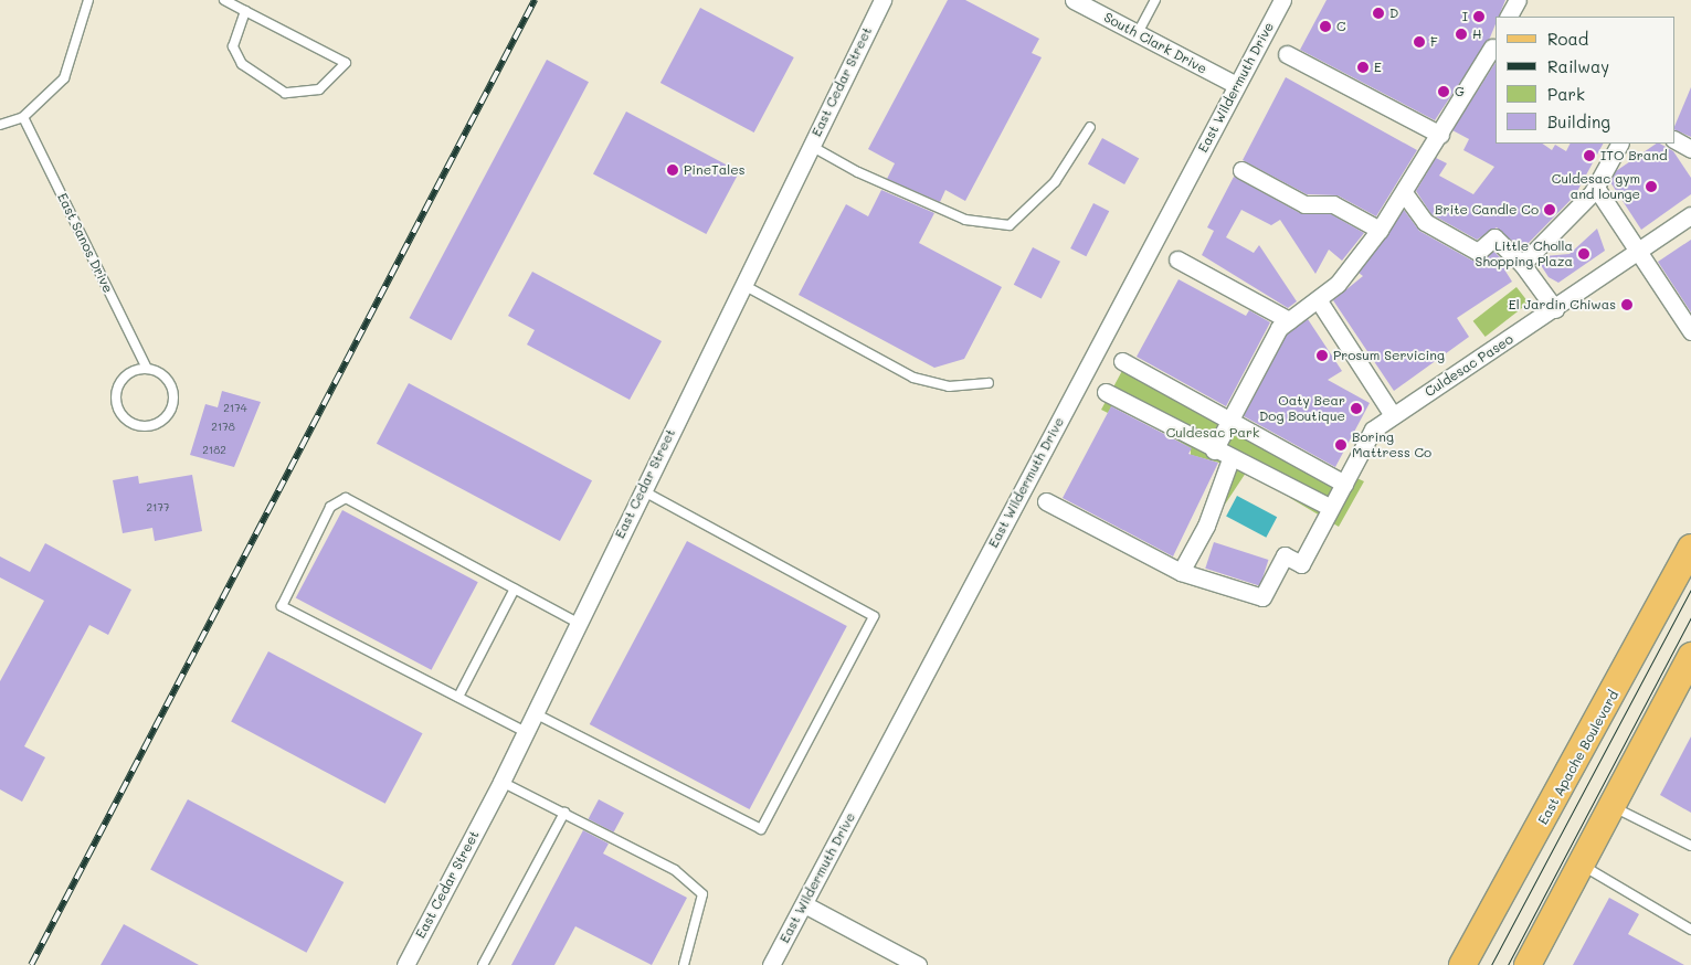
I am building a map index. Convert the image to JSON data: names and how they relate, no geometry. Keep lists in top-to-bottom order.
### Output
{
  "streets": {
    "main road": ["East Apache Boulevard"],
    "street": [
      "South Clark Drive",
      "East Cedar Street",
      "East Wildermuth Drive",
      "Culdesac Paseo"
    ],
    "lane": ["East Sanos Drive"]
  },
  "crossings": [
    ["South Clark Drive", "East Wildermuth Drive"]
  ],
  "parks": ["Culdesac Park"],
  "places": [
    "D",
    "I",
    "C",
    "H",
    "F",
    "E",
    "G",
    "ITO Brand",
    "PineTales",
    "Culdesac gym and lounge",
    "Brite Candle Co",
    "Little Cholla Shopping Plaza",
    "El Jardin Chiwas",
    "Prosum Servicing",
    "Oaty Bear Dog Boutique",
    "Boring Mattress Co"
  ],
  "house_numbers": [
    "2174",
    "2178",
    "2182",
    "2177"
  ],
  "legend": [
    "Road",
    "Railway",
    "Park",
    "Building"
  ]
}
